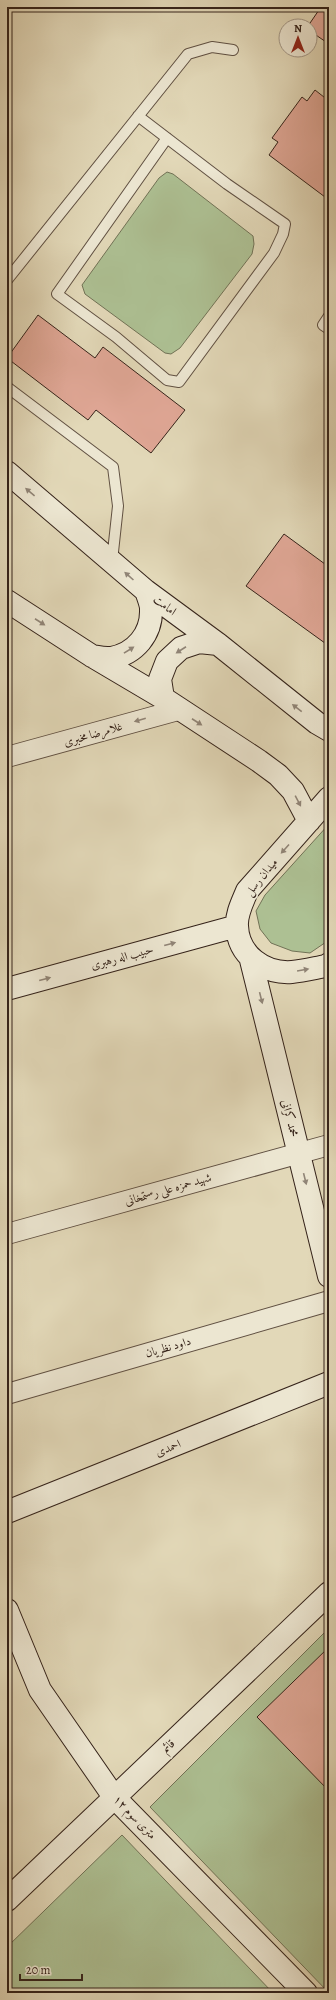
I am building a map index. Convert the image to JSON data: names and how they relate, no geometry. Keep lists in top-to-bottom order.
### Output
{
  "streets": {
    "main road": [
      "امامت",
      "میدان رسل",
      "حبیب اله رهبری",
      "محمد کرانی",
      "احمدی",
      "قائم",
      "۱۲ متری سوم"
    ],
    "street": ["غلامرضا مخبری", "شهید حمزه علی رستمخانی", "داود نظریان"]
  },
  "crossings": [
    ["میدان رسل", "حبیب اله رهبری"],
    ["میدان رسل", "محمد کرانی"],
    ["محمد کرانی", "شهید حمزه علی رستمخانی"],
    ["قائم", "۱۲ متری سوم"]
  ],
  "one_way": [
    "غلامرضا مخبری",
    "میدان رسل",
    "حبیب اله رهبری",
    "محمد کرانی"
  ],
  "scale_bar": "20 m",
  "north": "top"
}
